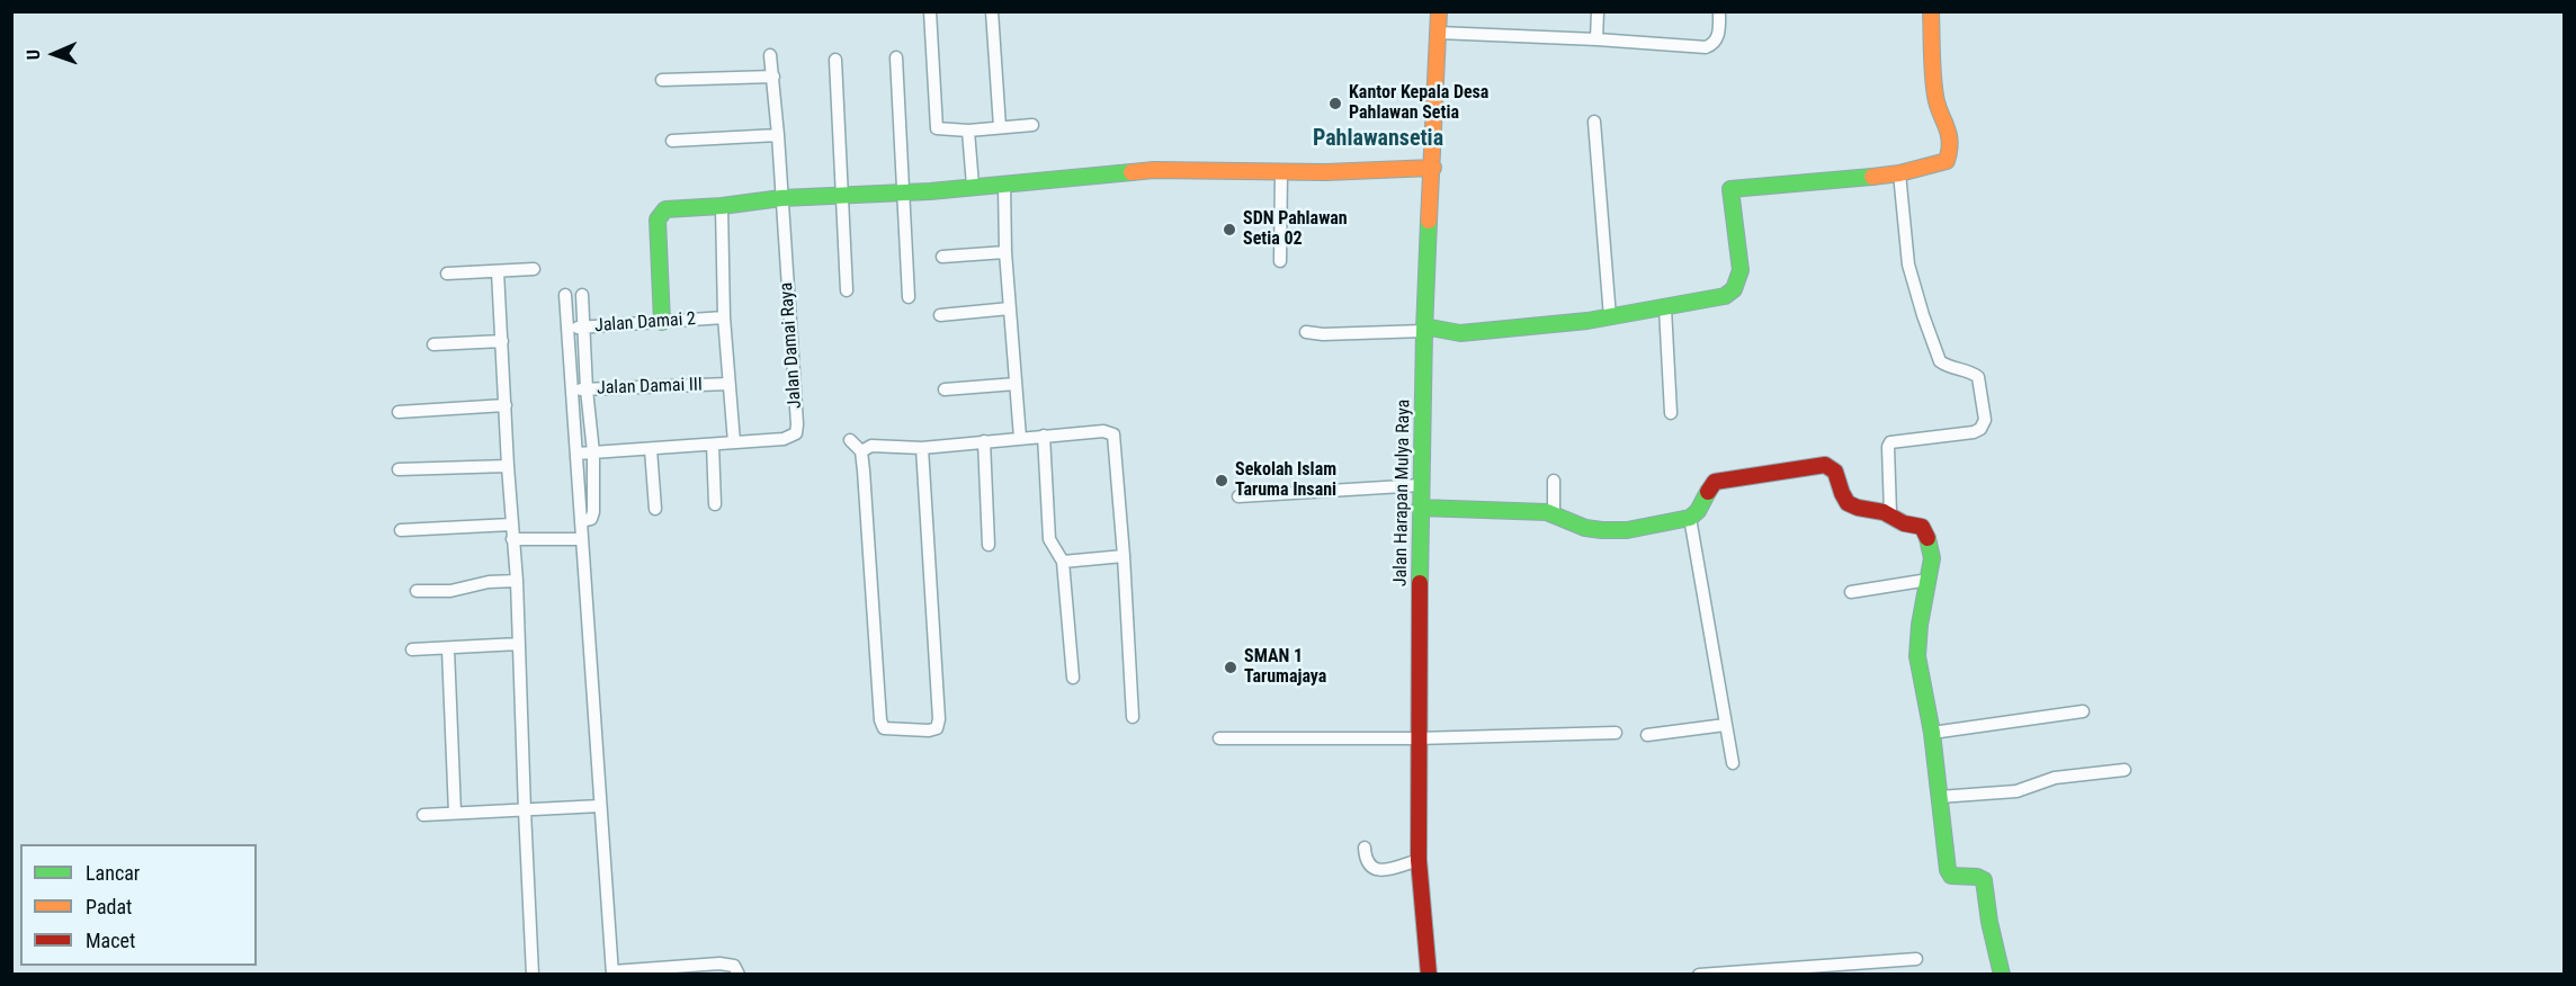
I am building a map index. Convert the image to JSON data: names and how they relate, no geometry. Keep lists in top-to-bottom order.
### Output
{
  "streets": {
    "street": [
      "Jalan Damai 2",
      "Jalan Damai Raya",
      "Jalan Damai III",
      "Jalan Harapan Mulya Raya"
    ]
  },
  "districts": ["Pahlawansetia"],
  "places": [
    "Kantor Kepala Desa Pahlawan Setia",
    "SDN Pahlawan Setia 02",
    "Sekolah Islam Taruma Insani",
    "SMAN 1 Tarumajaya"
  ],
  "legend": ["Lancar", "Padat", "Macet"],
  "north": "left"
}
